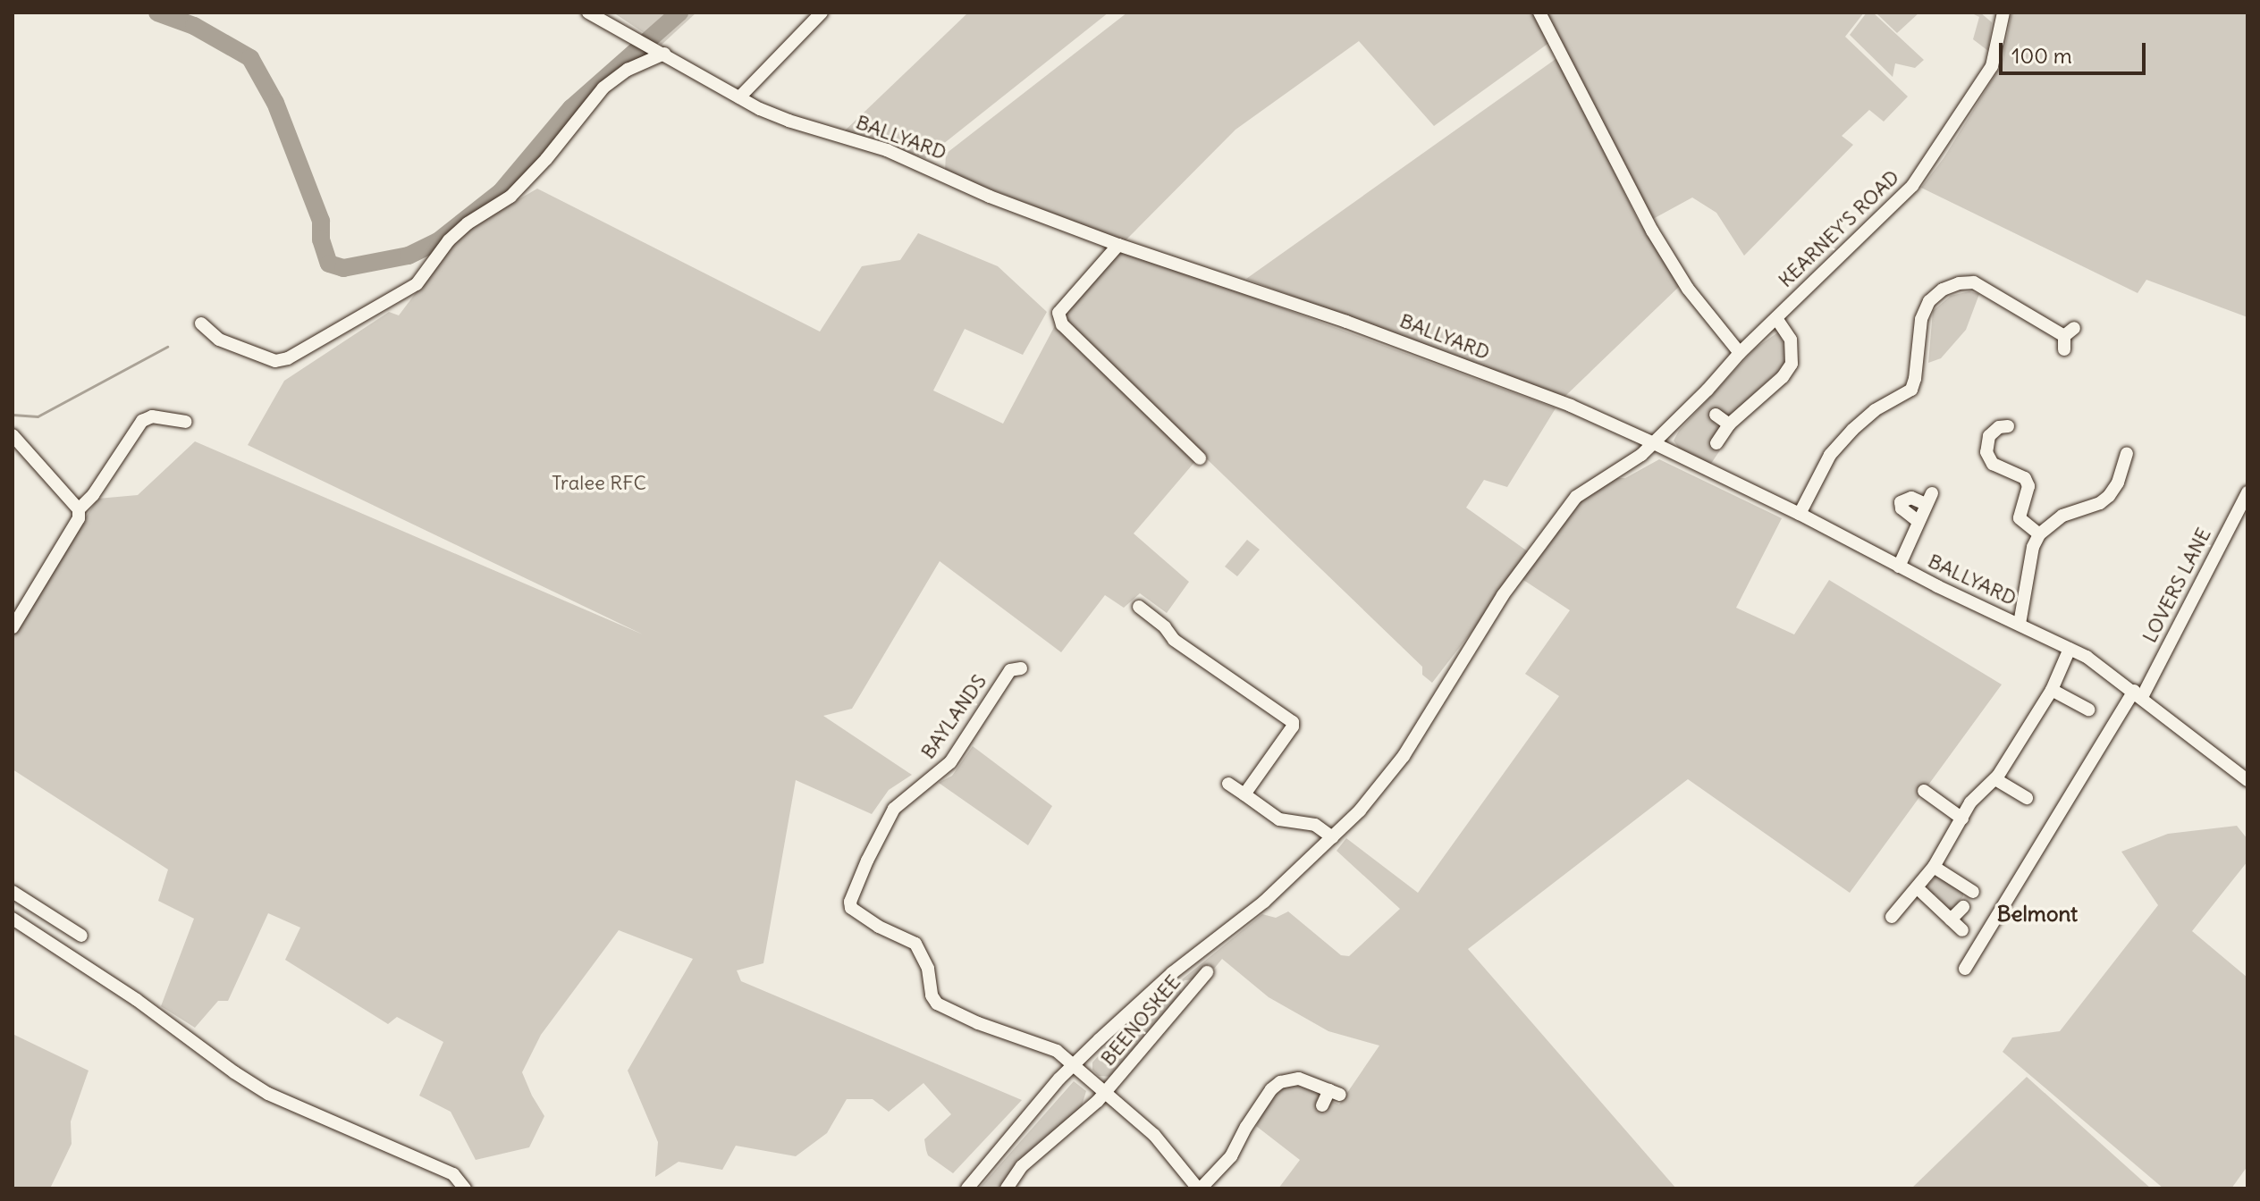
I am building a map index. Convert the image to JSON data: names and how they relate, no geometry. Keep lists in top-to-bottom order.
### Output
{
  "streets": {
    "street": [
      "BALLYARD",
      "KEARNEY'S ROAD",
      "LOVERS LANE",
      "BAYLANDS",
      "BEENOSKEE"
    ]
  },
  "crossings": [
    ["BALLYARD", "KEARNEY'S ROAD"],
    ["BALLYARD", "LOVERS LANE"],
    ["KEARNEY'S ROAD", "BAYLANDS"],
    ["KEARNEY'S ROAD", "BEENOSKEE"],
    ["BAYLANDS", "BEENOSKEE"]
  ],
  "districts": ["Belmont"],
  "parks": ["Tralee RFC"],
  "scale_bar": "100 m"
}
